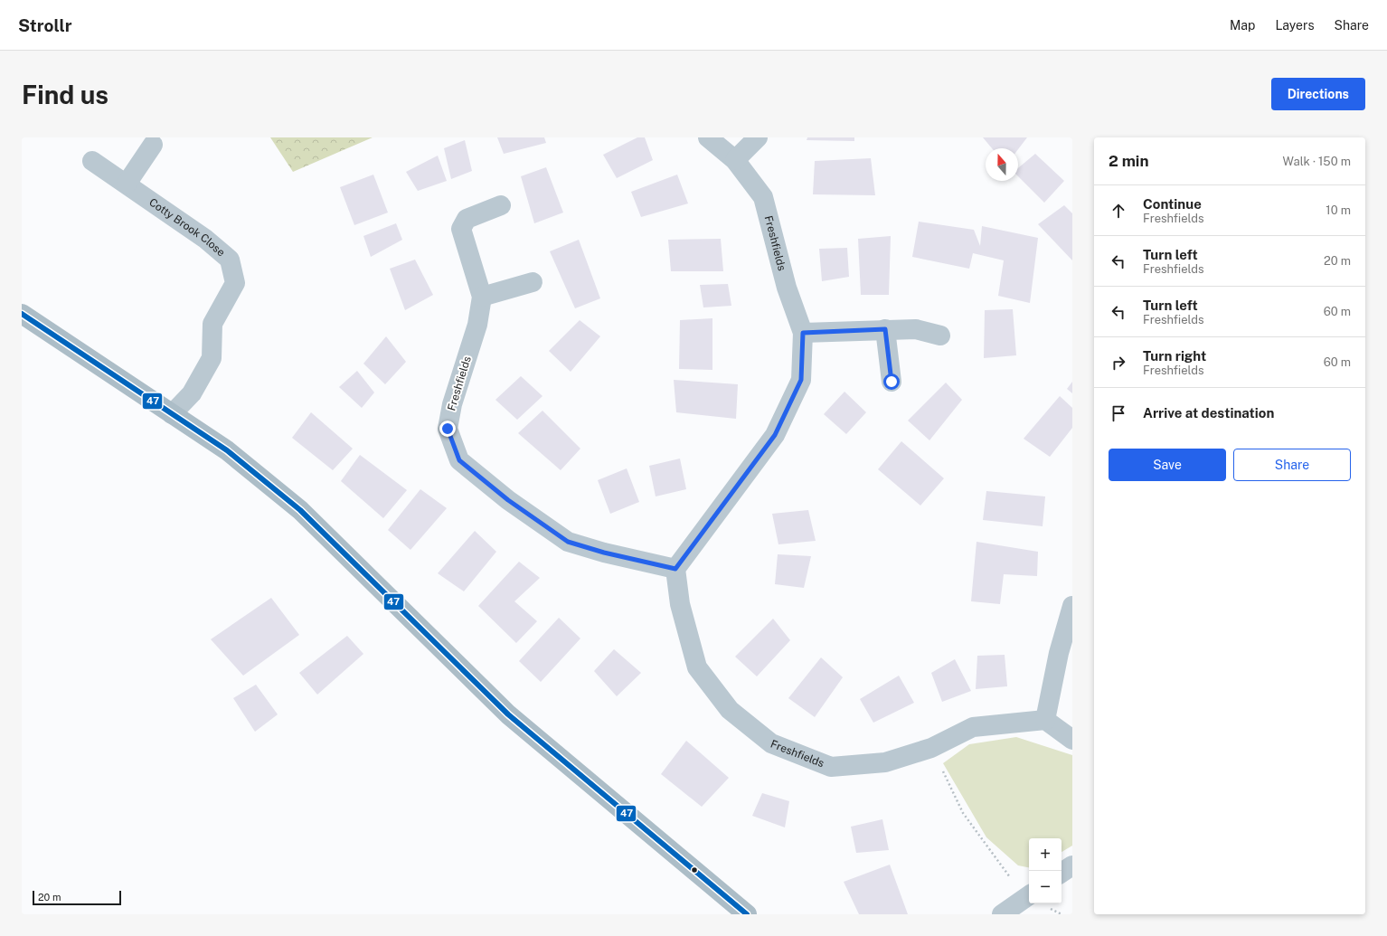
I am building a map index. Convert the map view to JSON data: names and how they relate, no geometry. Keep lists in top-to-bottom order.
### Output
{
  "streets": {
    "street": ["Cotty Brook Close", "Freshfields"]
  },
  "lines": ["transit line 47"],
  "scale_bar": "20 m",
  "north": "top",
  "page": {
    "header": "Strollr",
    "nav": ["Map", "Layers", "Share"],
    "buttons": [
      "Directions",
      ["Save", "Share"]
    ],
    "title": "Find us",
    "heading": ["2 min", "Walk · 150 m"],
    "list": [
      ["Continue", "Freshfields", "10 m"],
      ["Turn left", "Freshfields", "20 m"],
      ["Turn left", "Freshfields", "60 m"],
      ["Turn right", "Freshfields", "60 m"],
      "Arrive at destination"
    ],
    "map_buttons": ["+", "−"],
    "scale": "20 m"
  }
}
